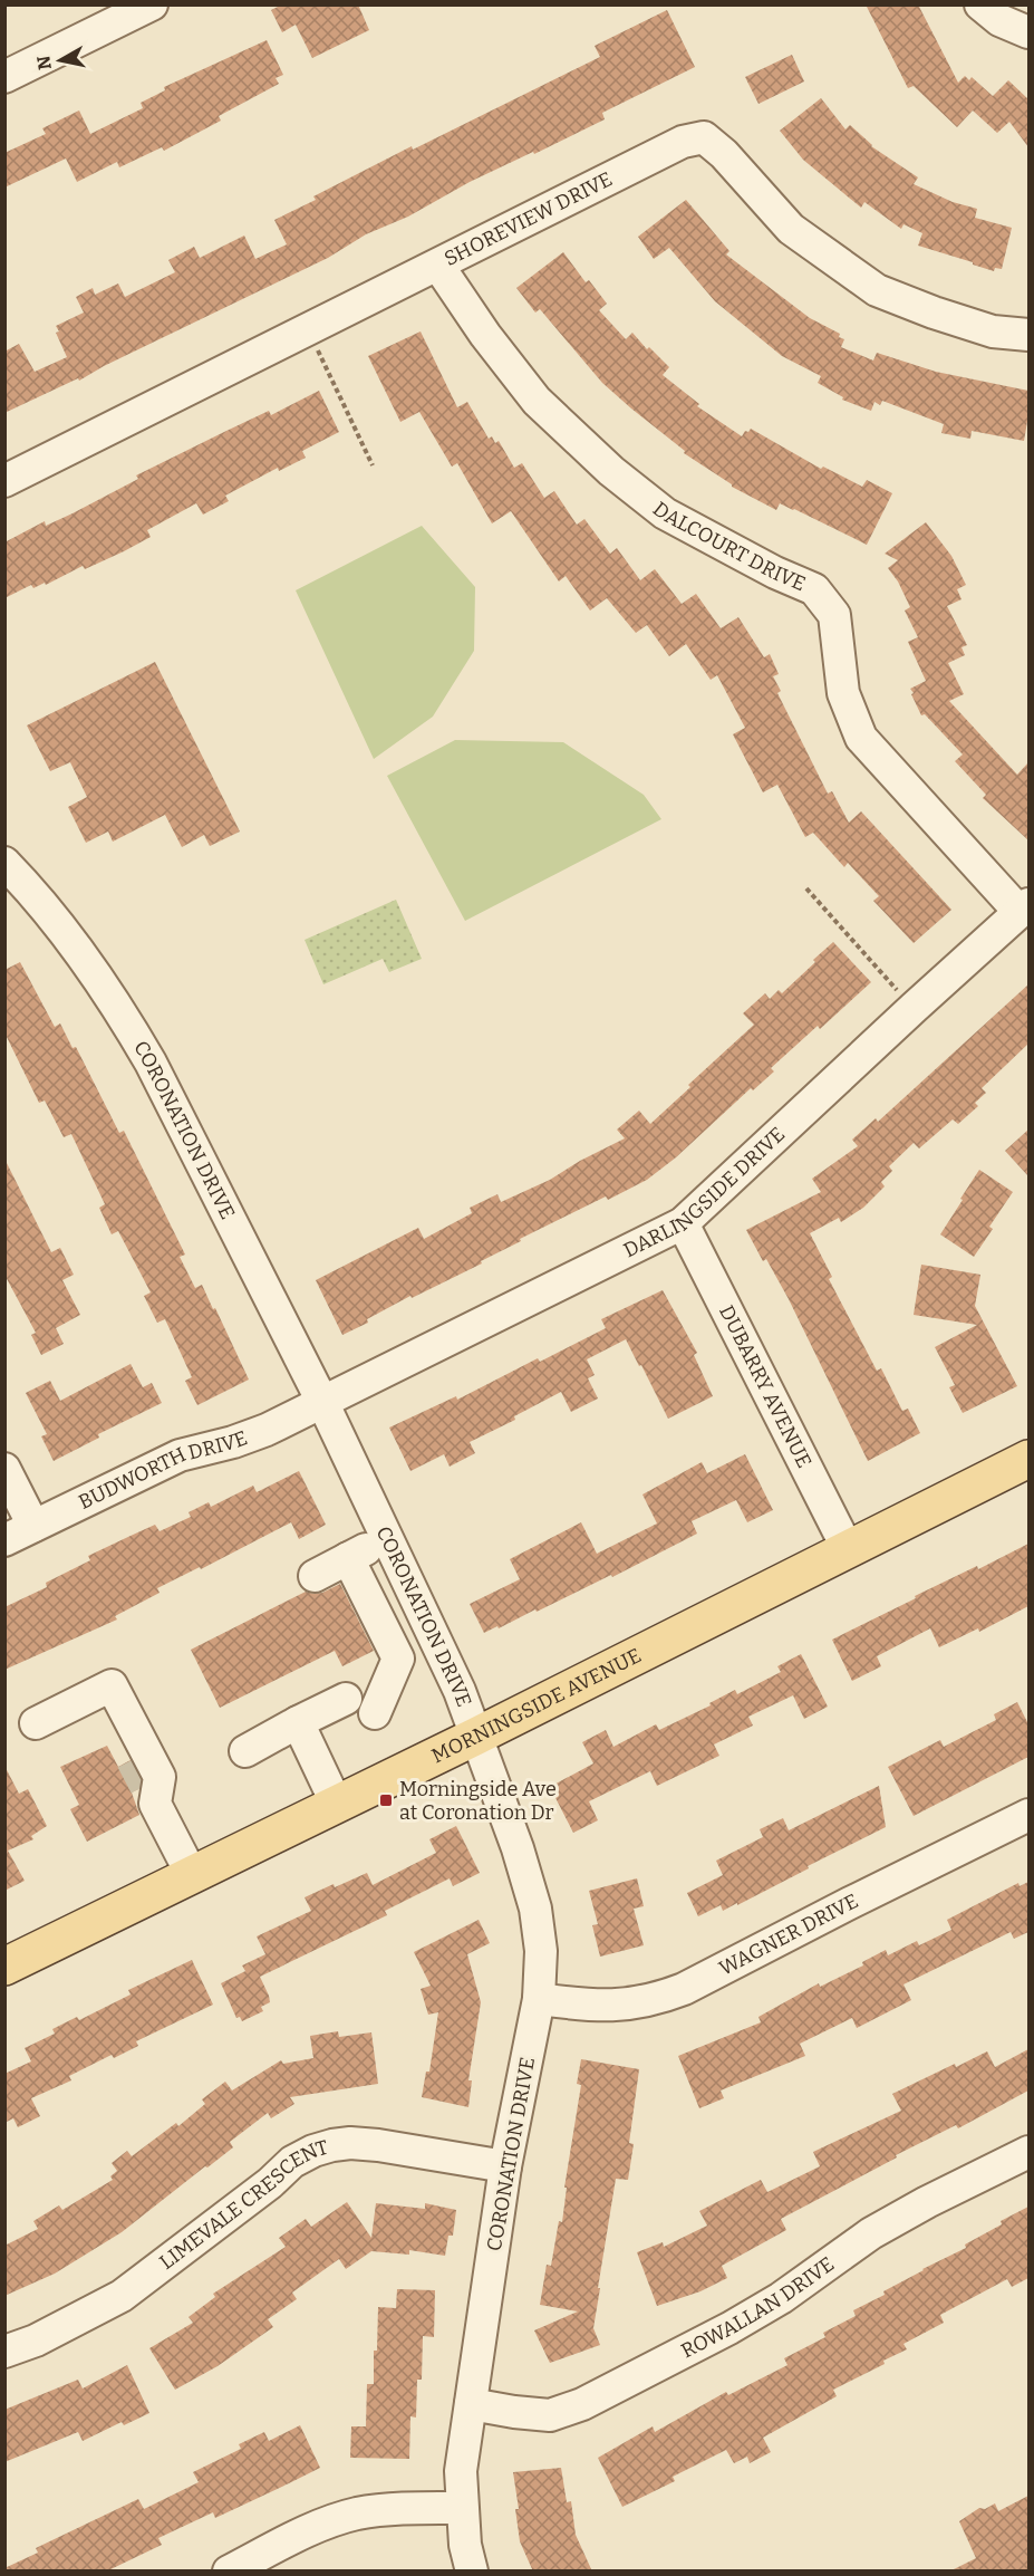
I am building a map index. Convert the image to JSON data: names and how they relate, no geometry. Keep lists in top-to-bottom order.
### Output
{
  "streets": {
    "main road": ["MORNINGSIDE AVENUE"],
    "street": [
      "SHOREVIEW DRIVE",
      "DALCOURT DRIVE",
      "CORONATION DRIVE",
      "DARLINGSIDE DRIVE",
      "DUBARRY AVENUE",
      "BUDWORTH DRIVE",
      "WAGNER DRIVE",
      "LIMEVALE CRESCENT",
      "ROWALLAN DRIVE"
    ]
  },
  "crossings": [
    ["SHOREVIEW DRIVE", "DALCOURT DRIVE"],
    ["DALCOURT DRIVE", "DARLINGSIDE DRIVE"],
    ["CORONATION DRIVE", "DARLINGSIDE DRIVE"],
    ["CORONATION DRIVE", "BUDWORTH DRIVE"],
    ["CORONATION DRIVE", "MORNINGSIDE AVENUE"],
    ["CORONATION DRIVE", "WAGNER DRIVE"],
    ["CORONATION DRIVE", "LIMEVALE CRESCENT"],
    ["CORONATION DRIVE", "ROWALLAN DRIVE"],
    ["DARLINGSIDE DRIVE", "DUBARRY AVENUE"],
    ["DARLINGSIDE DRIVE", "BUDWORTH DRIVE"],
    ["DUBARRY AVENUE", "MORNINGSIDE AVENUE"]
  ],
  "places": {
    "transit": ["Morningside Ave at Coronation Dr"]
  },
  "north": "left"
}
